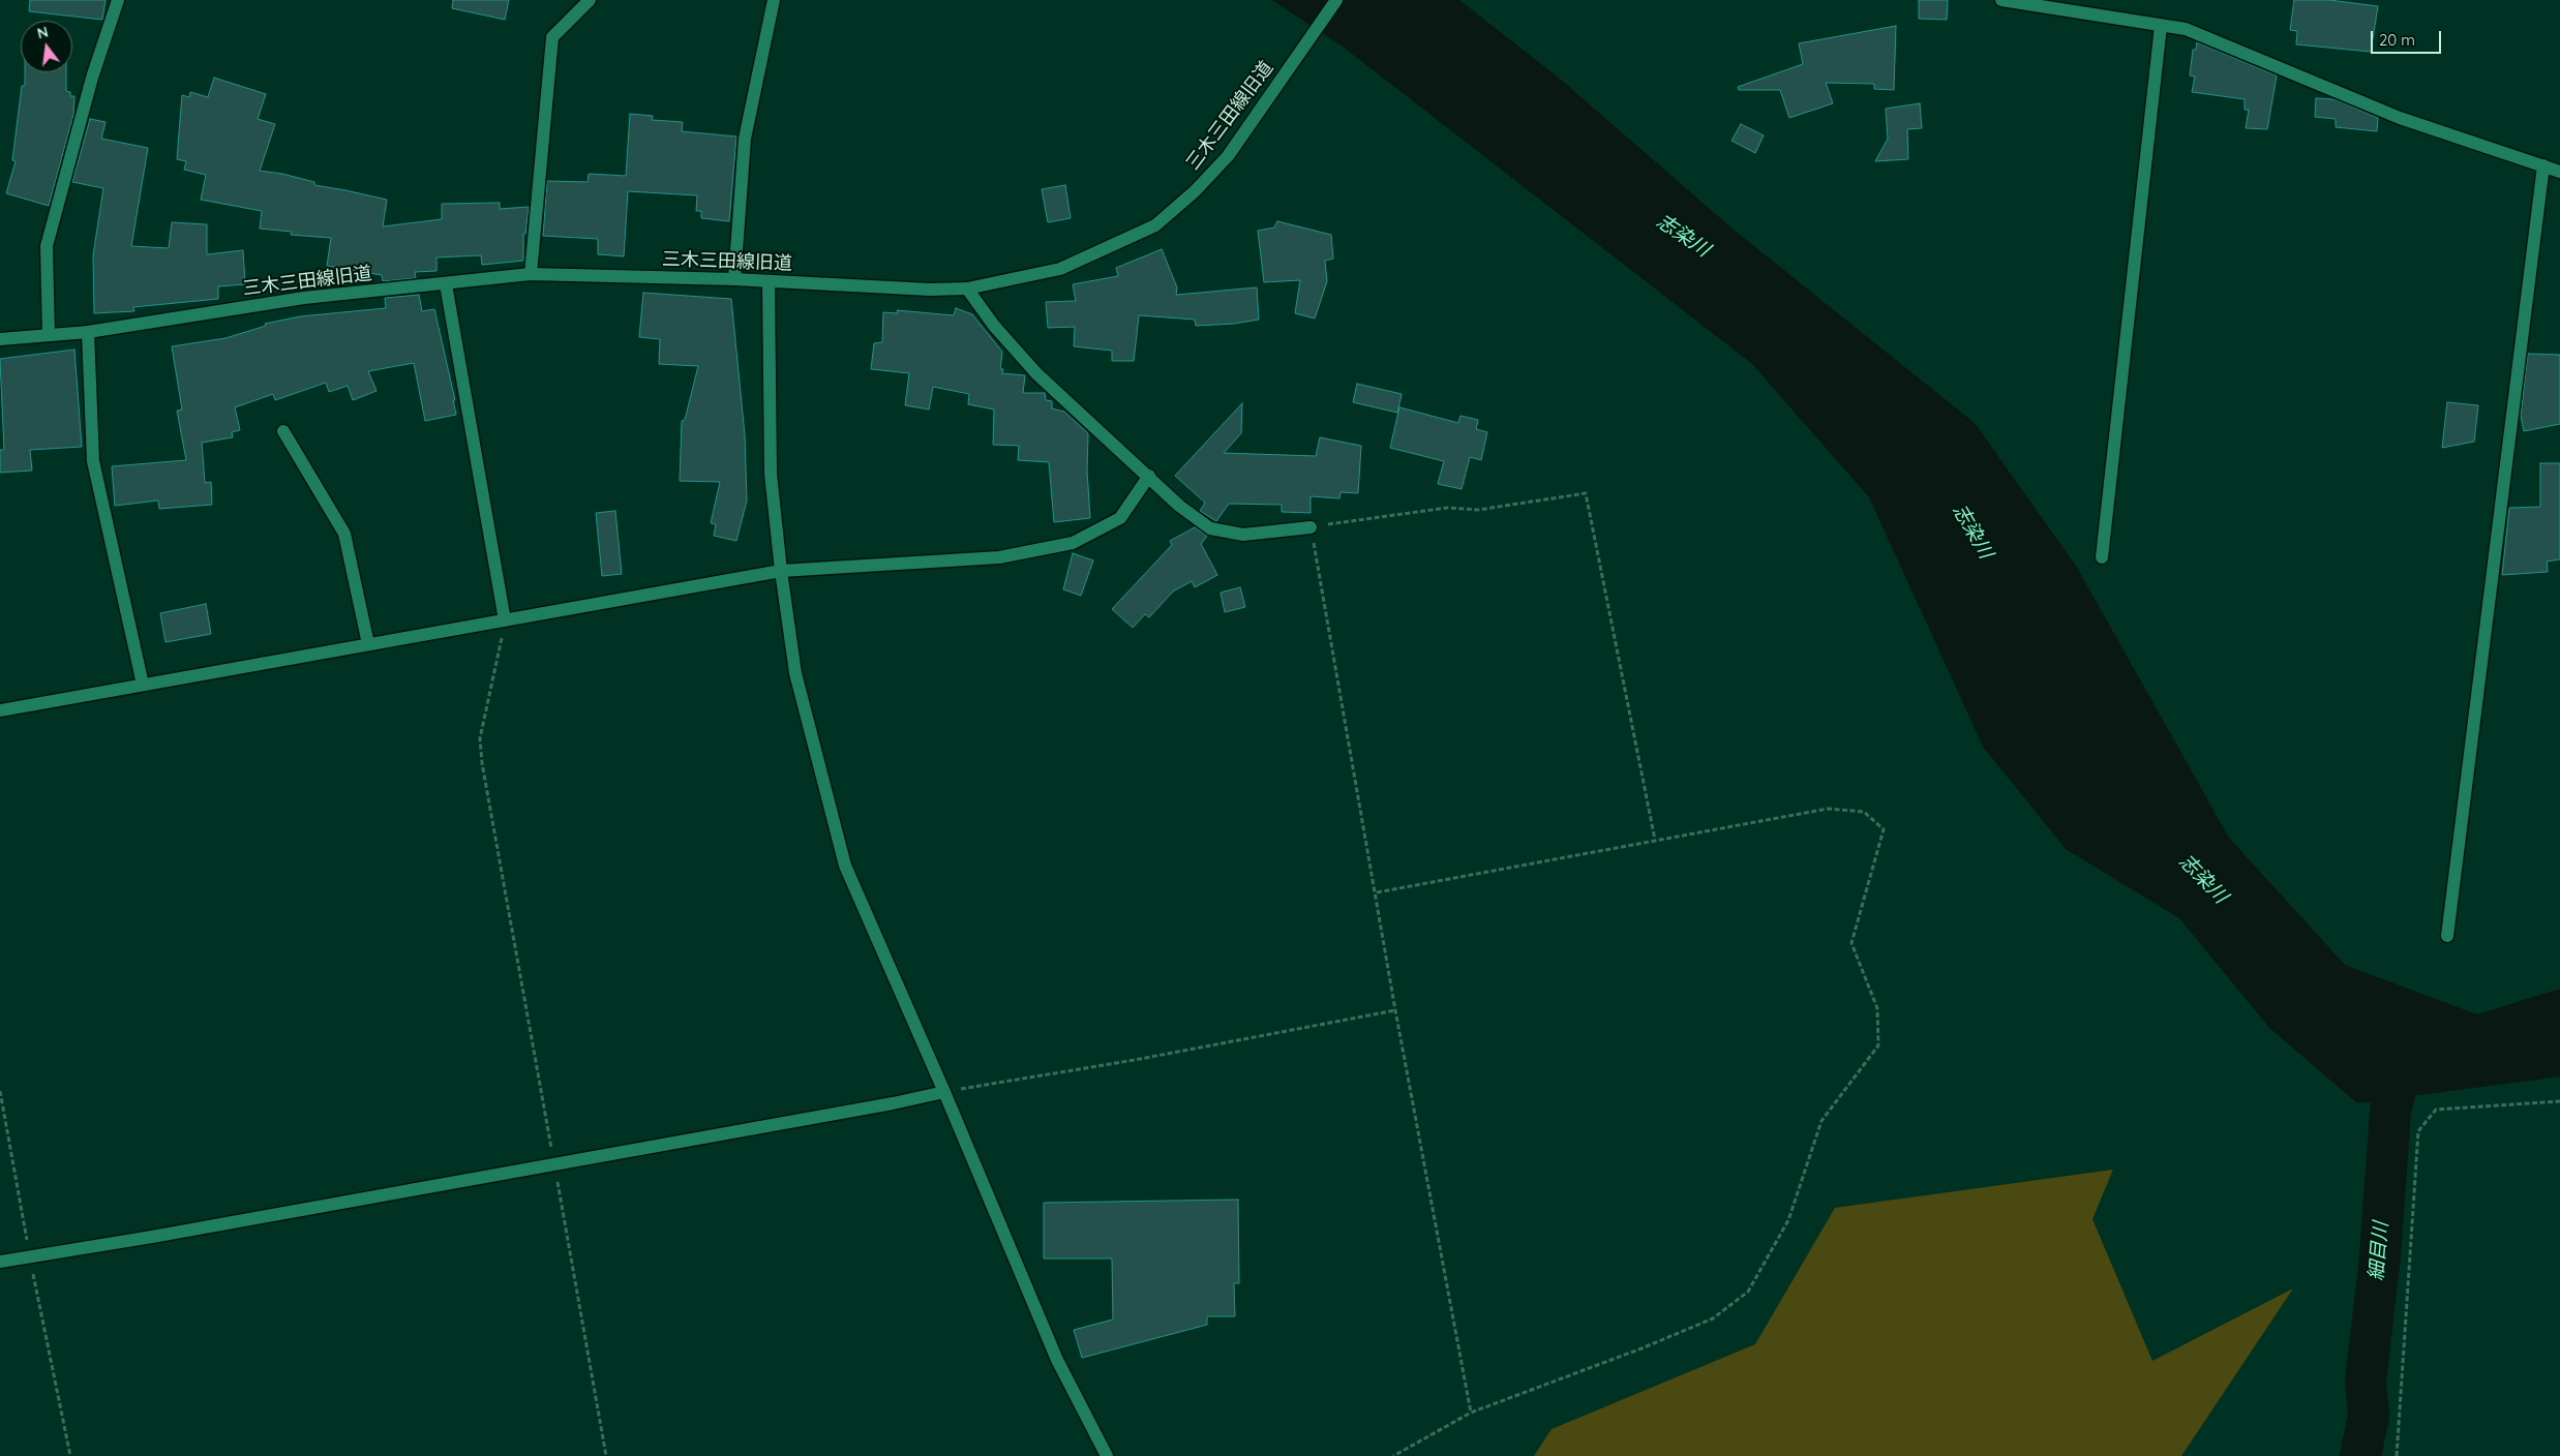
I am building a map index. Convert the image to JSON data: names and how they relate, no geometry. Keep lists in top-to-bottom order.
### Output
{
  "streets": {
    "street": ["三木三田線旧道"]
  },
  "water": ["志染川", "細目川"],
  "scale_bar": "20 m",
  "north": "top"
}
